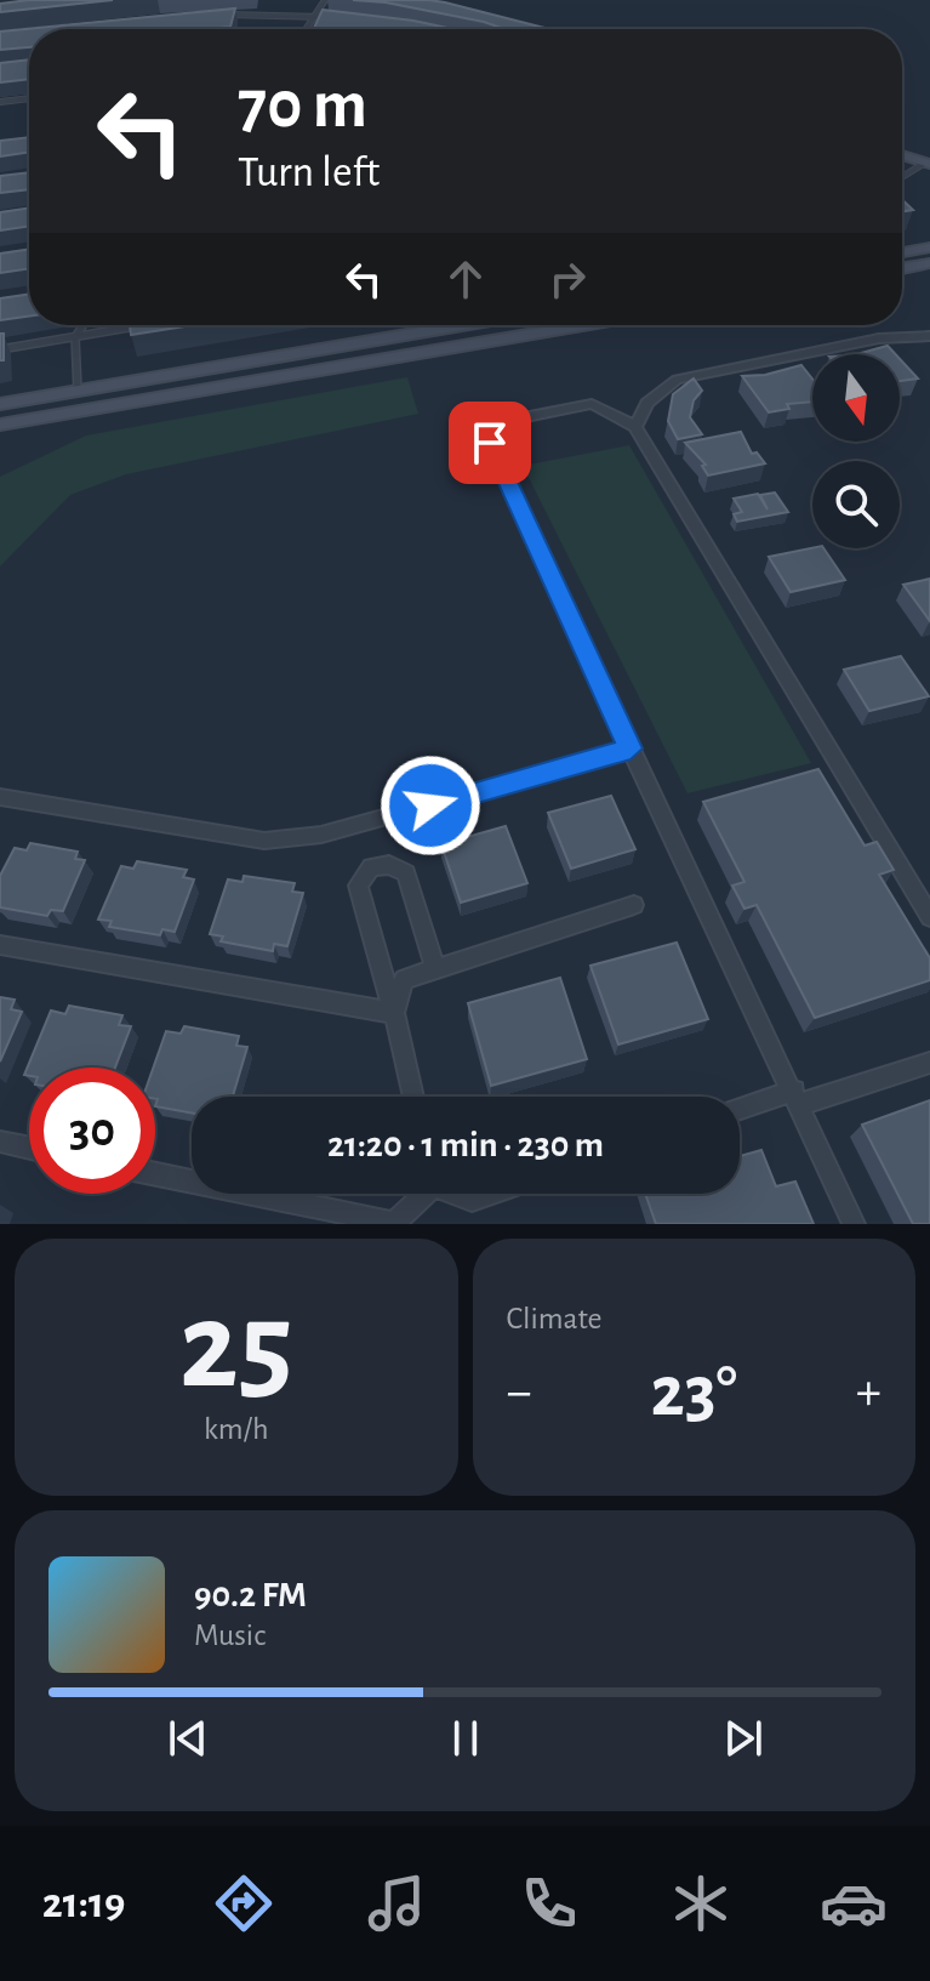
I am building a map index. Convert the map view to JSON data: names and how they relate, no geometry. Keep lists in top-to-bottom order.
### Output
{
  "north": "bottom",
  "page": {
    "turn": ["70 m", "Turn left"],
    "limit": "30",
    "trip": "21:20 · 1 min · 230 m",
    "tile": [
      ["25", "km/h"],
      "Climate"
    ],
    "heat": ["−", "23°", "+"],
    "song": ["90.2 FM", "Music"],
    "tabs": "21:19"
  }
}
